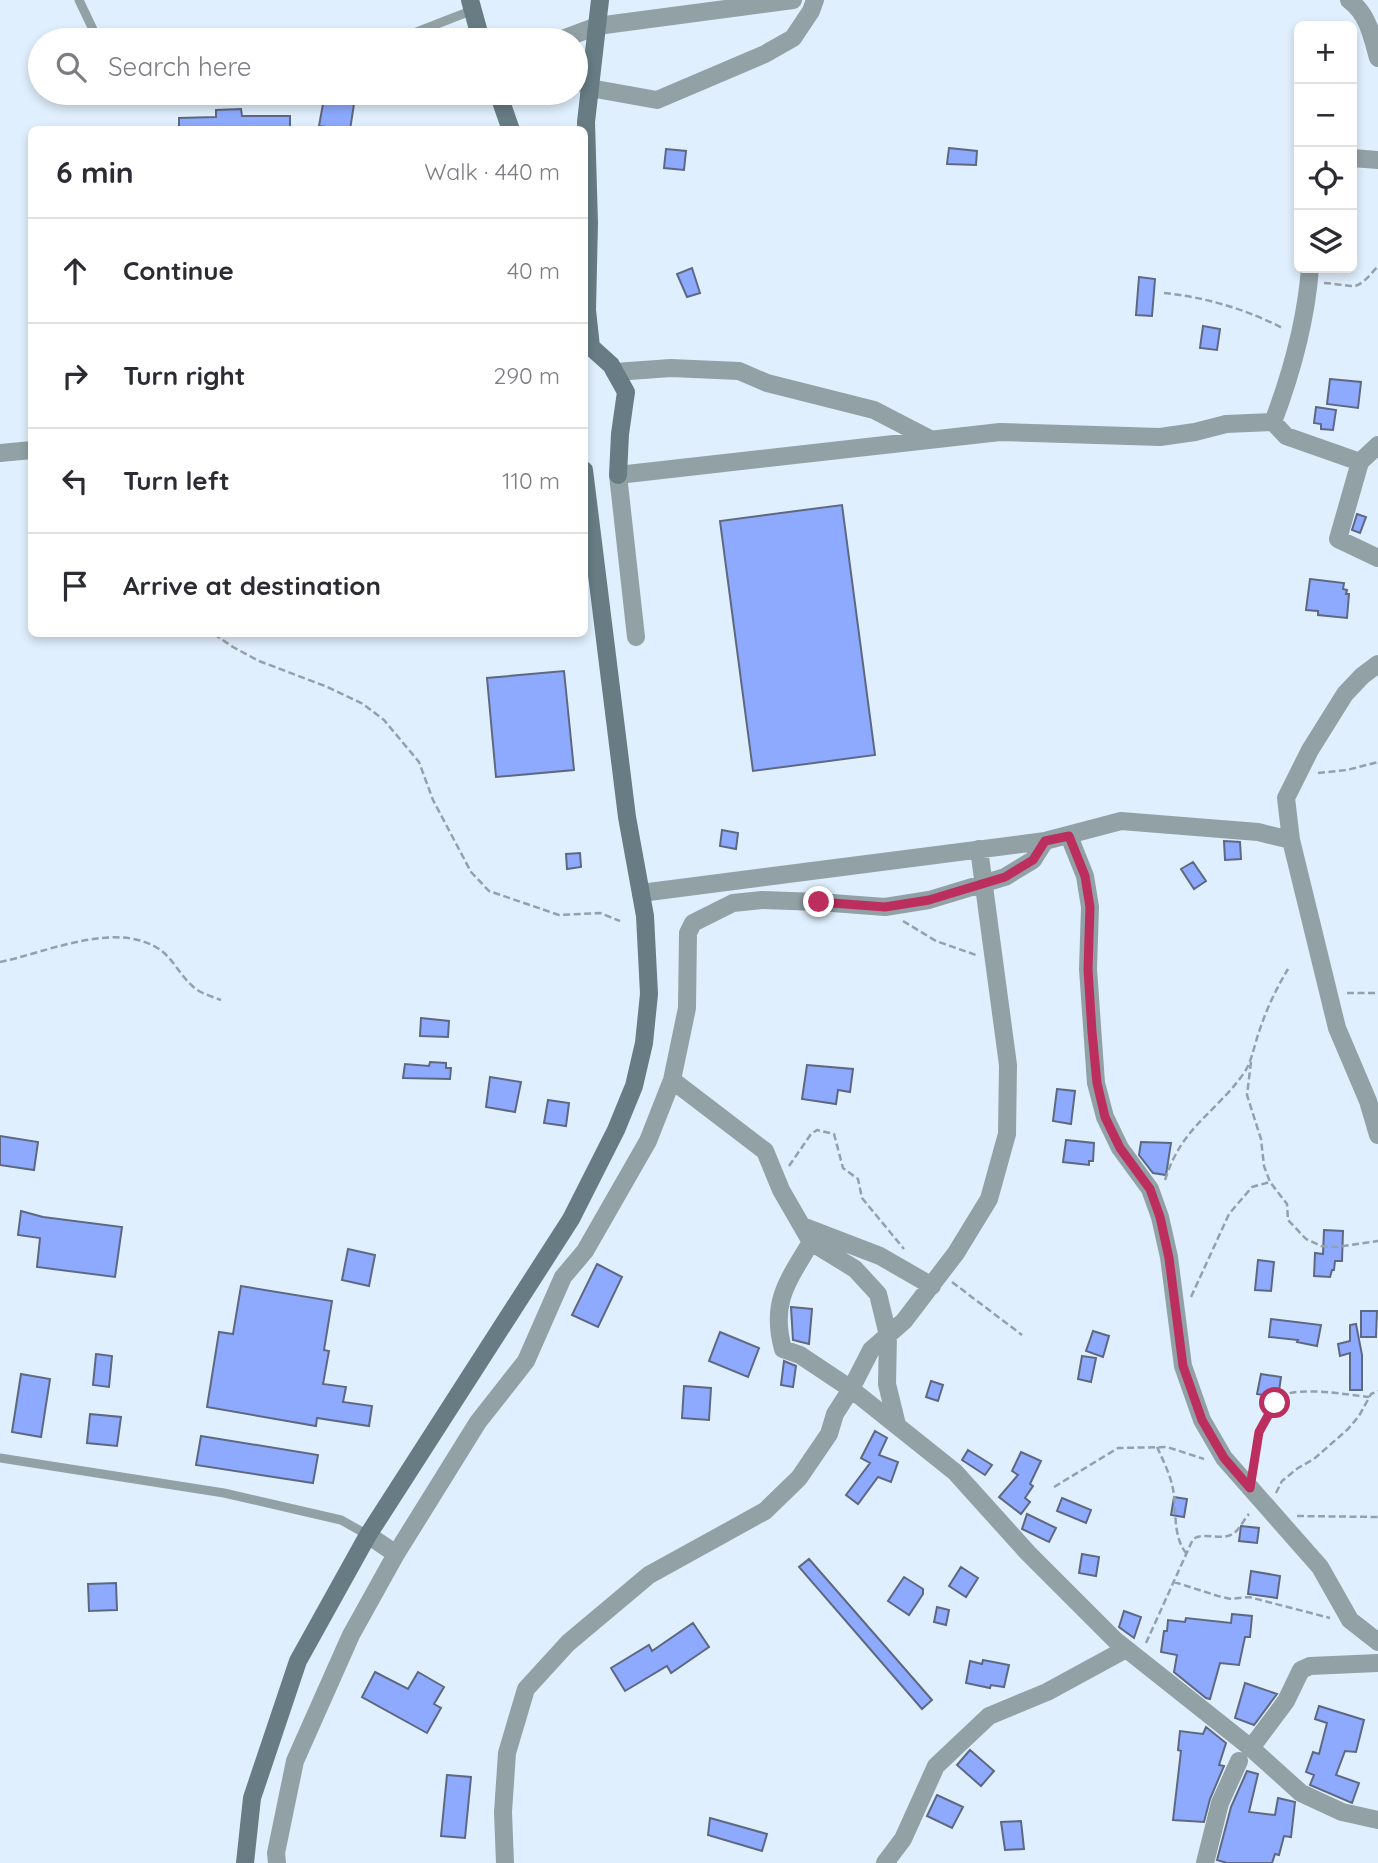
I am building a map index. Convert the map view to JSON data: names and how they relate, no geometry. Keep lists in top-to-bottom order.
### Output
{
  "page": {
    "map_buttons": ["+", "−"],
    "search": "Search here",
    "heading": ["6 min", "Walk · 440 m"],
    "list": [
      ["Continue", "40 m"],
      ["Turn right", "290 m"],
      ["Turn left", "110 m"],
      "Arrive at destination"
    ]
  }
}
